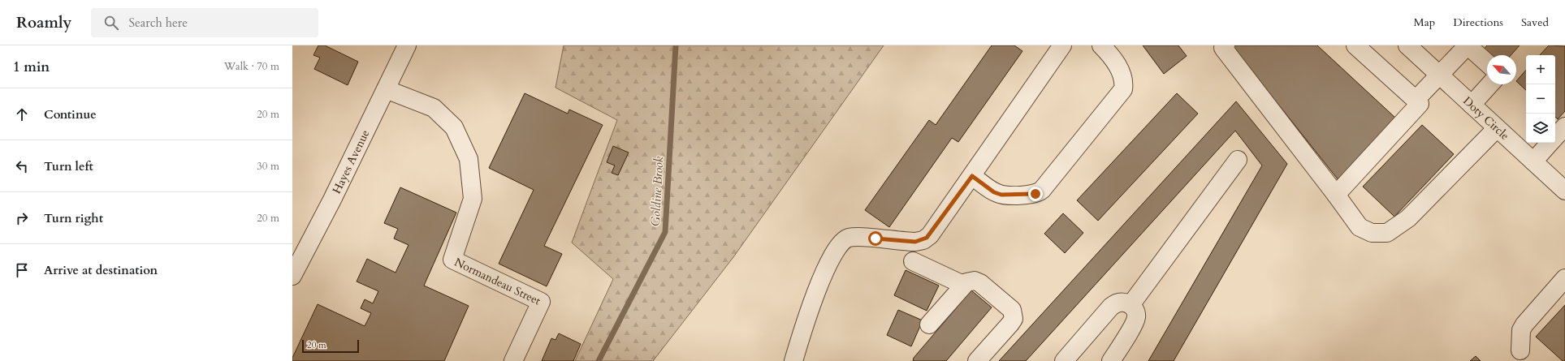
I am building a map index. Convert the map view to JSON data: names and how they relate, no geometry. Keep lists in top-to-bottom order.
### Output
{
  "streets": {
    "street": ["Doty Circle", "Hayes Avenue", "Normandeau Street"]
  },
  "crossings": [
    ["Hayes Avenue", "Normandeau Street"]
  ],
  "water": ["Goldine Brook"],
  "scale_bar": "20 m",
  "north": "top left",
  "page": {
    "header": "Roamly",
    "search": "Search here",
    "nav": ["Map", "Directions", "Saved"],
    "heading": ["1 min", "Walk · 70 m"],
    "map_buttons": ["+", "−"],
    "list": [
      ["Continue", "20 m"],
      ["Turn left", "30 m"],
      ["Turn right", "20 m"],
      "Arrive at destination"
    ],
    "scale": "20 m"
  }
}
